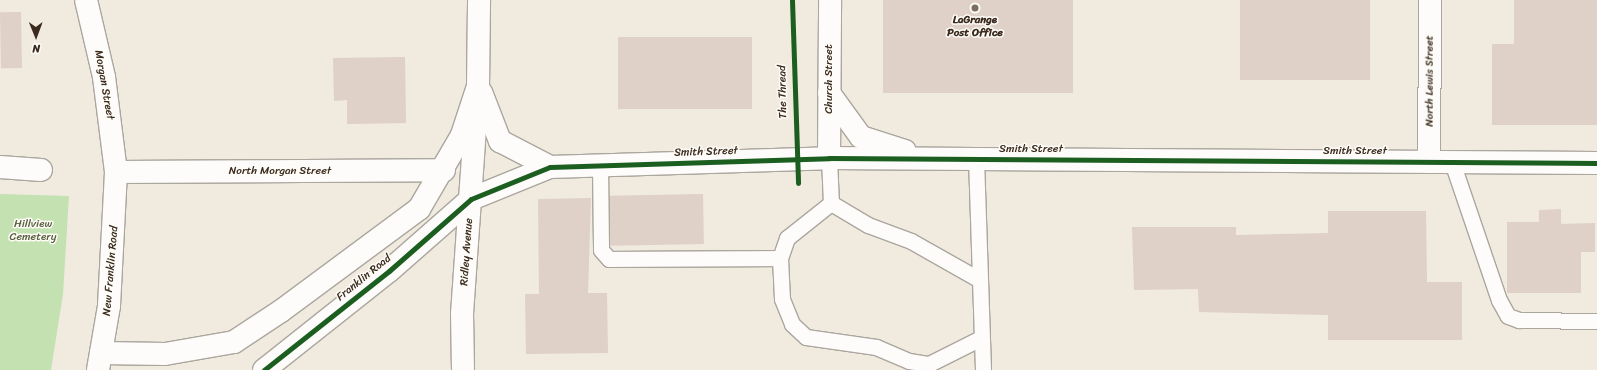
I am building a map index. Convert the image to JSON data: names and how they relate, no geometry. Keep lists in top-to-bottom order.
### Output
{
  "streets": {
    "main road": [
      "Church Street",
      "North Lewis Street",
      "Morgan Street",
      "Smith Street",
      "North Morgan Street",
      "Ridley Avenue",
      "New Franklin Road",
      "Franklin Road"
    ],
    "cycle path": ["The Thread"]
  },
  "crossings": [
    ["Church Street", "Smith Street"],
    ["North Lewis Street", "Smith Street"],
    ["Morgan Street", "North Morgan Street"],
    ["Morgan Street", "New Franklin Road"],
    ["Smith Street", "Ridley Avenue"],
    ["Smith Street", "Franklin Road"],
    ["North Morgan Street", "Ridley Avenue"],
    ["North Morgan Street", "New Franklin Road"],
    ["North Morgan Street", "Franklin Road"],
    ["Ridley Avenue", "Franklin Road"],
    ["New Franklin Road", "Franklin Road"]
  ],
  "parks": ["Hillview Cemetery"],
  "places": ["LaGrange Post Office"],
  "north": "bottom"
}
